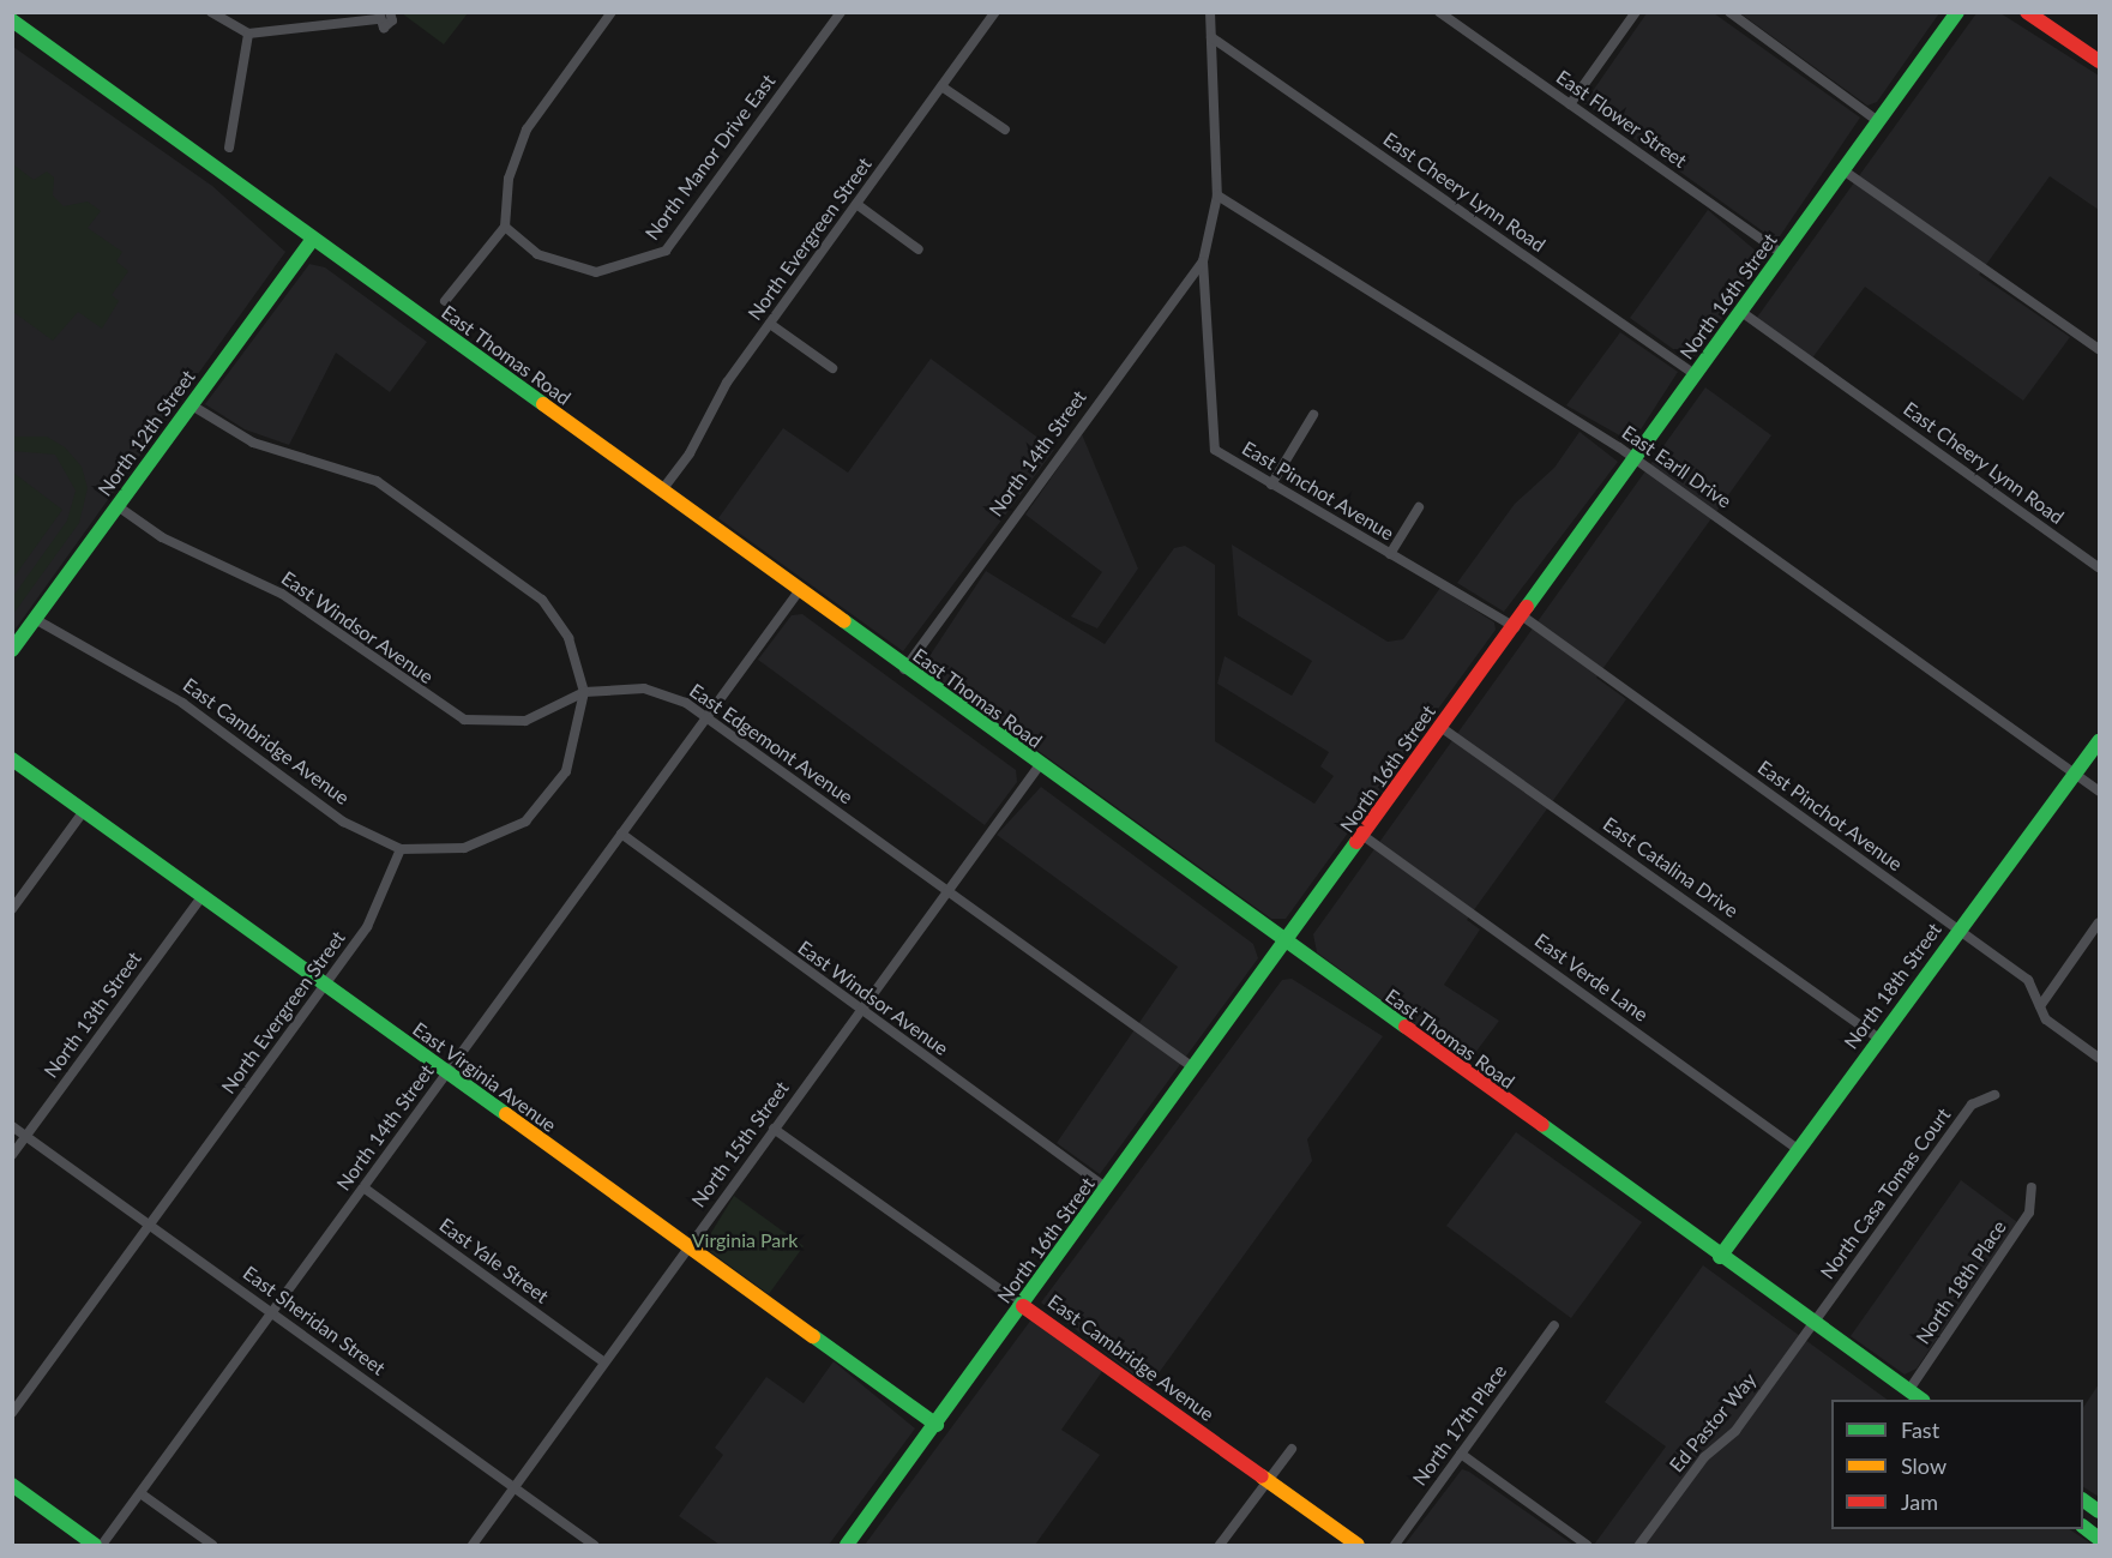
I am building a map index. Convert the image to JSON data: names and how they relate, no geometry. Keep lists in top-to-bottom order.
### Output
{
  "streets": {
    "main road": [
      "North 16th Street",
      "East Thomas Road",
      "North 12th Street",
      "East Cambridge Avenue",
      "North 18th Street",
      "East Virginia Avenue"
    ],
    "street": [
      "East Flower Street",
      "North Manor Drive East",
      "East Cheery Lynn Road",
      "North Evergreen Street",
      "North 14th Street",
      "East Earll Drive",
      "East Pinchot Avenue",
      "East Windsor Avenue",
      "East Edgemont Avenue",
      "East Catalina Drive",
      "East Verde Lane",
      "North 13th Street",
      "North 15th Street",
      "North Casa Tomas Court",
      "East Yale Street",
      "North 18th Place",
      "East Sheridan Street",
      "Ed Pastor Way",
      "North 17th Place"
    ]
  },
  "crossings": [
    ["East Flower Street", "North 16th Street"],
    ["East Cheery Lynn Road", "North 16th Street"],
    ["North Evergreen Street", "East Thomas Road"],
    ["North Evergreen Street", "East Cambridge Avenue"],
    ["North Evergreen Street", "East Virginia Avenue"],
    ["North Evergreen Street", "East Sheridan Street"],
    ["North 16th Street", "East Thomas Road"],
    ["North 16th Street", "East Earll Drive"],
    ["North 16th Street", "East Pinchot Avenue"],
    ["North 16th Street", "East Windsor Avenue"],
    ["North 16th Street", "East Cambridge Avenue"],
    ["North 16th Street", "East Edgemont Avenue"],
    ["North 16th Street", "East Catalina Drive"],
    ["North 16th Street", "East Verde Lane"],
    ["North 16th Street", "East Virginia Avenue"],
    ["East Thomas Road", "North 12th Street"],
    ["East Thomas Road", "North 14th Street"],
    ["East Thomas Road", "North 18th Street"],
    ["East Thomas Road", "North 15th Street"],
    ["East Thomas Road", "North Casa Tomas Court"],
    ["East Thomas Road", "North 18th Place"],
    ["East Thomas Road", "Ed Pastor Way"],
    ["North 12th Street", "East Windsor Avenue"],
    ["North 12th Street", "East Cambridge Avenue"],
    ["North 14th Street", "East Pinchot Avenue"],
    ["North 14th Street", "East Windsor Avenue"],
    ["North 14th Street", "East Edgemont Avenue"],
    ["North 14th Street", "East Virginia Avenue"],
    ["North 14th Street", "East Yale Street"],
    ["North 14th Street", "East Sheridan Street"],
    ["East Earll Drive", "North 18th Street"],
    ["East Pinchot Avenue", "North 18th Street"],
    ["East Windsor Avenue", "East Edgemont Avenue"],
    ["East Windsor Avenue", "North 15th Street"],
    ["East Cambridge Avenue", "North 15th Street"],
    ["East Edgemont Avenue", "North 15th Street"],
    ["East Catalina Drive", "North 18th Street"],
    ["East Verde Lane", "North 18th Street"],
    ["North 13th Street", "East Virginia Avenue"],
    ["North 13th Street", "East Sheridan Street"],
    ["East Virginia Avenue", "North 15th Street"],
    ["North 15th Street", "East Yale Street"],
    ["North 15th Street", "East Sheridan Street"],
    ["North Casa Tomas Court", "Ed Pastor Way"]
  ],
  "parks": ["Virginia Park"],
  "legend": ["Fast", "Slow", "Jam"]
}
